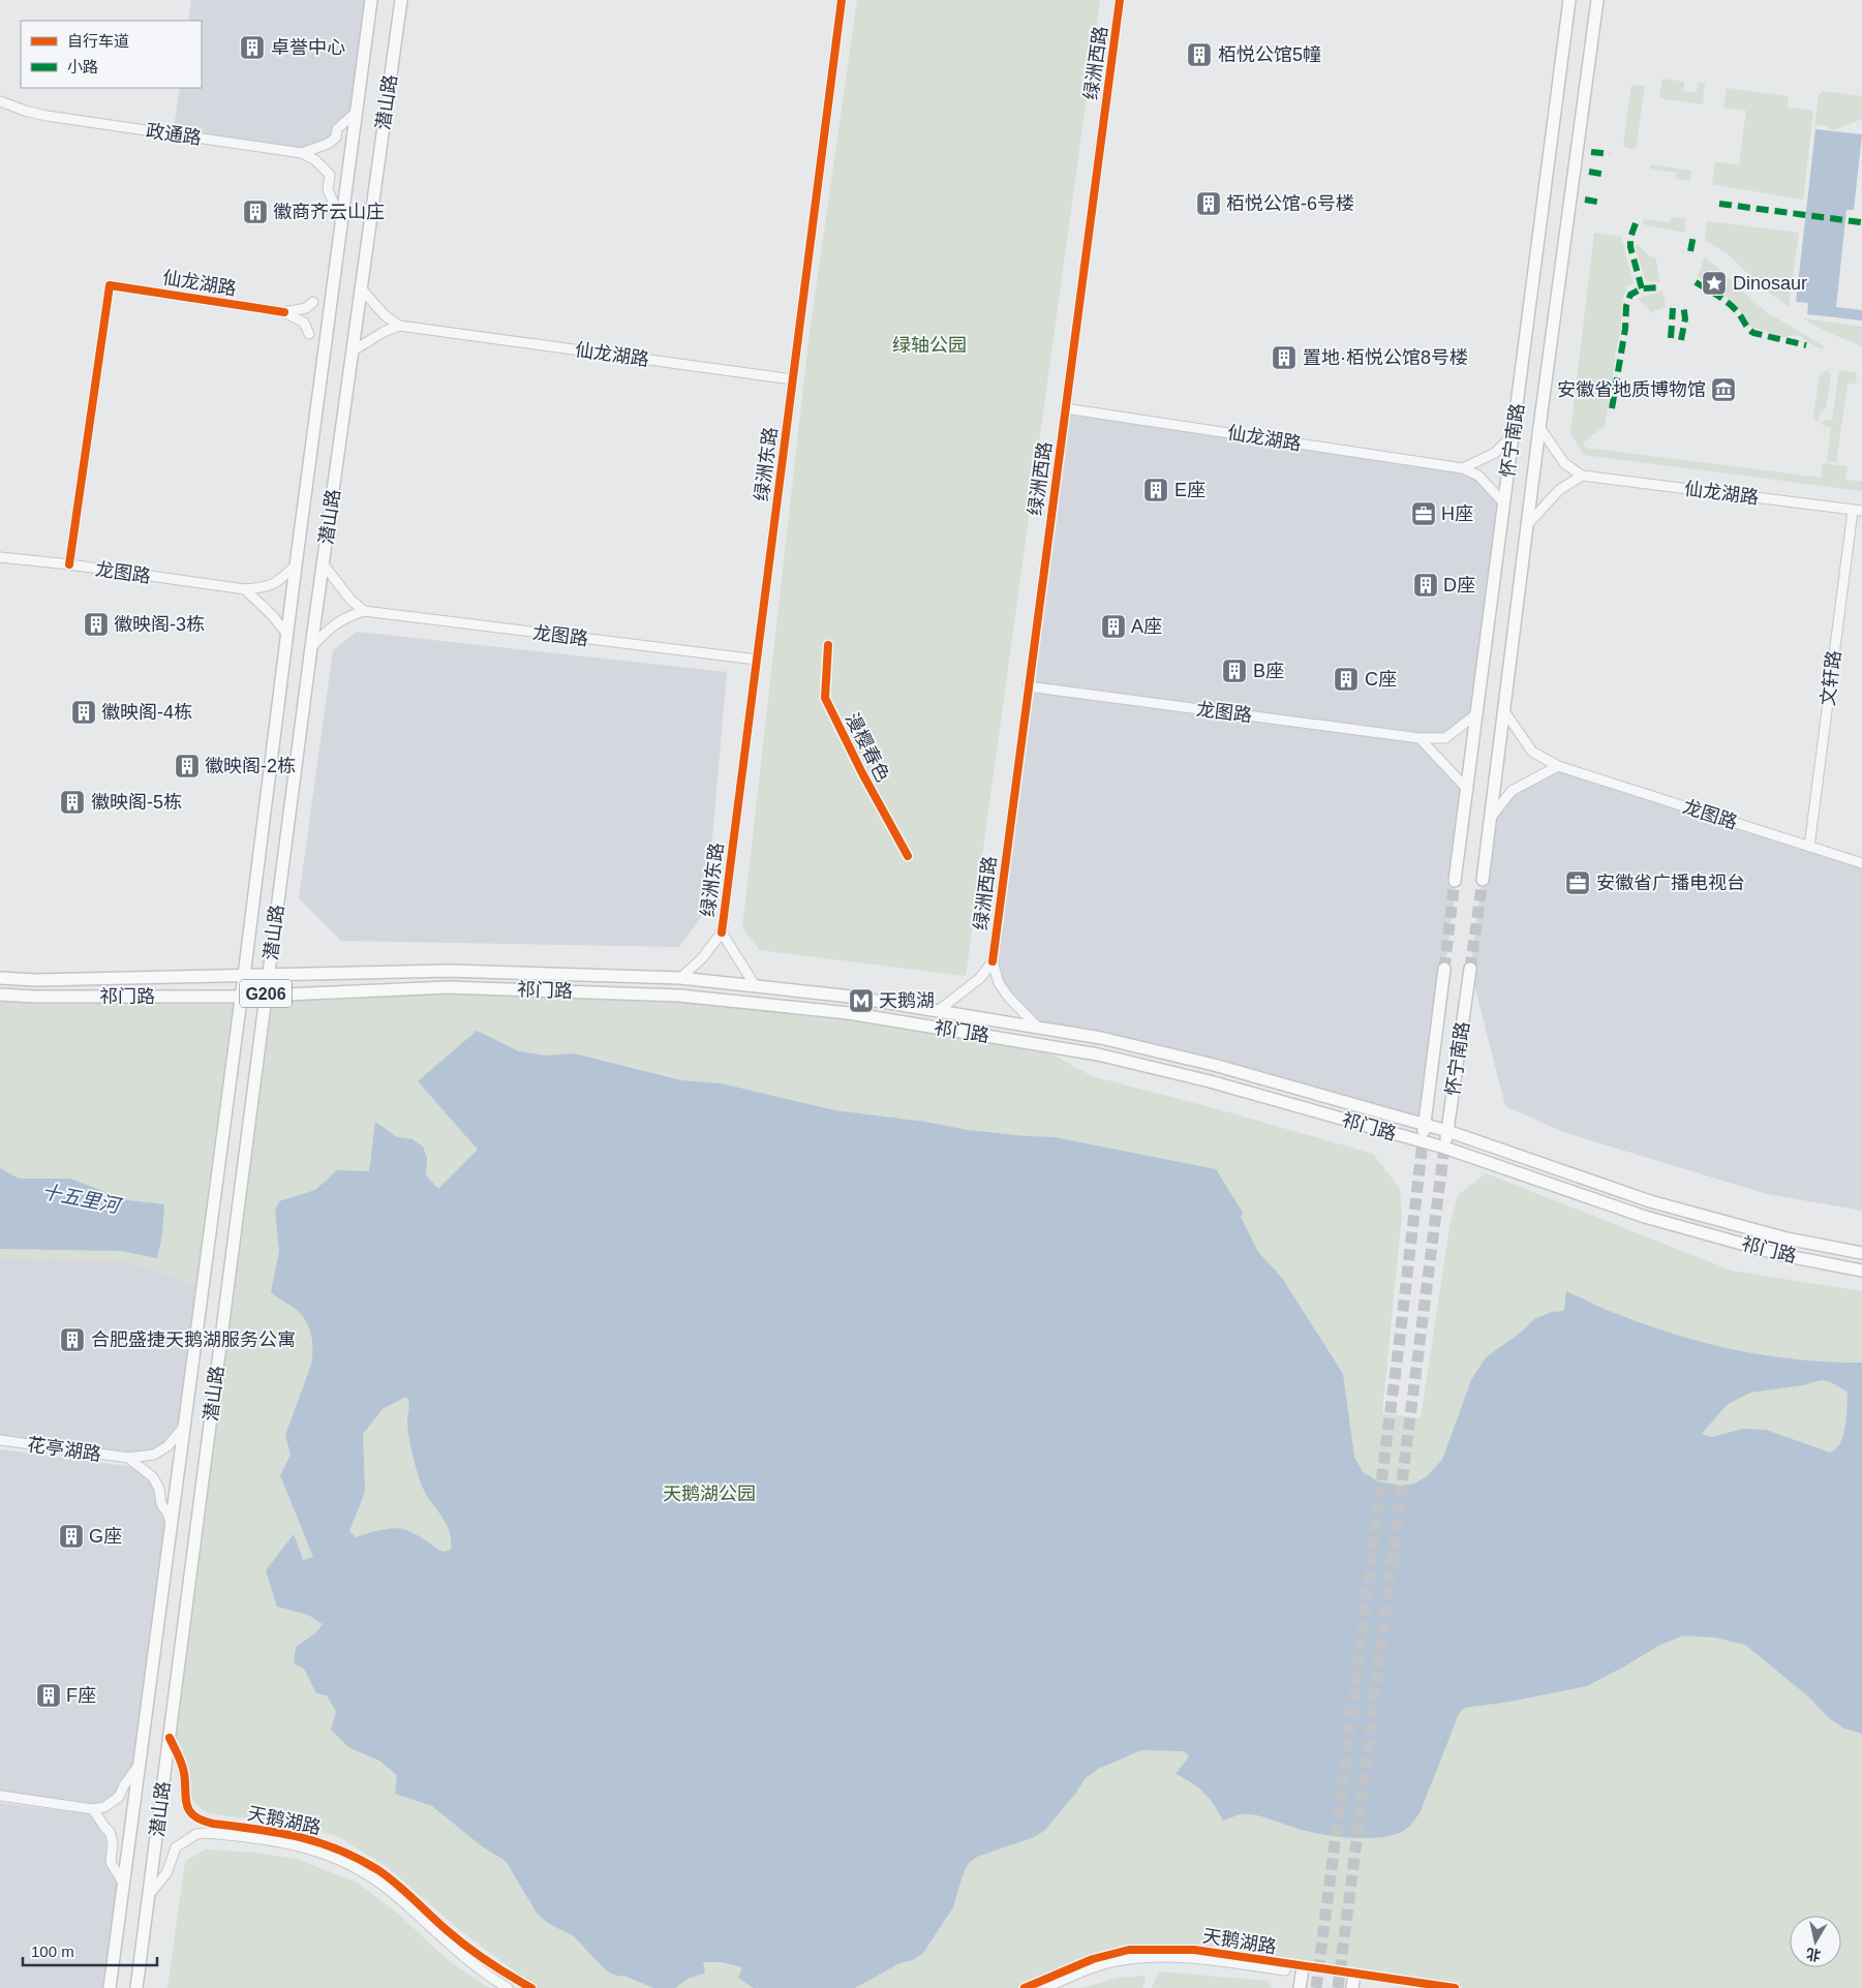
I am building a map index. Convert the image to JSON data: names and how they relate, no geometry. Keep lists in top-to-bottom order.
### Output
{
  "streets": {
    "main road": [
      "潜山路",
      "怀宁南路",
      "祁门路",
      "G206"
    ],
    "street": [
      "绿洲西路",
      "政通路",
      "仙龙湖路",
      "绿洲东路",
      "龙图路",
      "文轩路",
      "花亭湖路",
      "天鹅湖路"
    ],
    "cycle path": ["漫樱春色"]
  },
  "crossings": [
    ["绿洲西路", "仙龙湖路"],
    ["绿洲西路", "龙图路"],
    ["潜山路", "龙图路"],
    ["潜山路", "祁门路"],
    ["潜山路", "花亭湖路"],
    ["潜山路", "天鹅湖路"],
    ["仙龙湖路", "绿洲东路"],
    ["仙龙湖路", "龙图路"],
    ["仙龙湖路", "文轩路"],
    ["怀宁南路", "龙图路"],
    ["怀宁南路", "祁门路"],
    ["绿洲东路", "龙图路"],
    ["龙图路", "文轩路"]
  ],
  "water": ["十五里河"],
  "parks": ["绿轴公园", "天鹅湖公园"],
  "places": {
    "building": [
      "卓誉中心",
      "栢悦公馆5幢",
      "栢悦公馆-6号楼",
      "徽商齐云山庄",
      "置地·栢悦公馆8号楼",
      "E座",
      "D座",
      "徽映阁-3栋",
      "A座",
      "B座",
      "C座",
      "徽映阁-4栋",
      "徽映阁-2栋",
      "徽映阁-5栋",
      "合肥盛捷天鹅湖服务公寓",
      "G座",
      "F座"
    ],
    "place": ["Dinosaur"],
    "museum": ["安徽省地质博物馆"],
    "office": ["H座", "安徽省广播电视台"],
    "metro station": ["天鹅湖"]
  },
  "legend": ["自行车道", "小路"],
  "scale_bar": "100 m",
  "north": "bottom"
}
